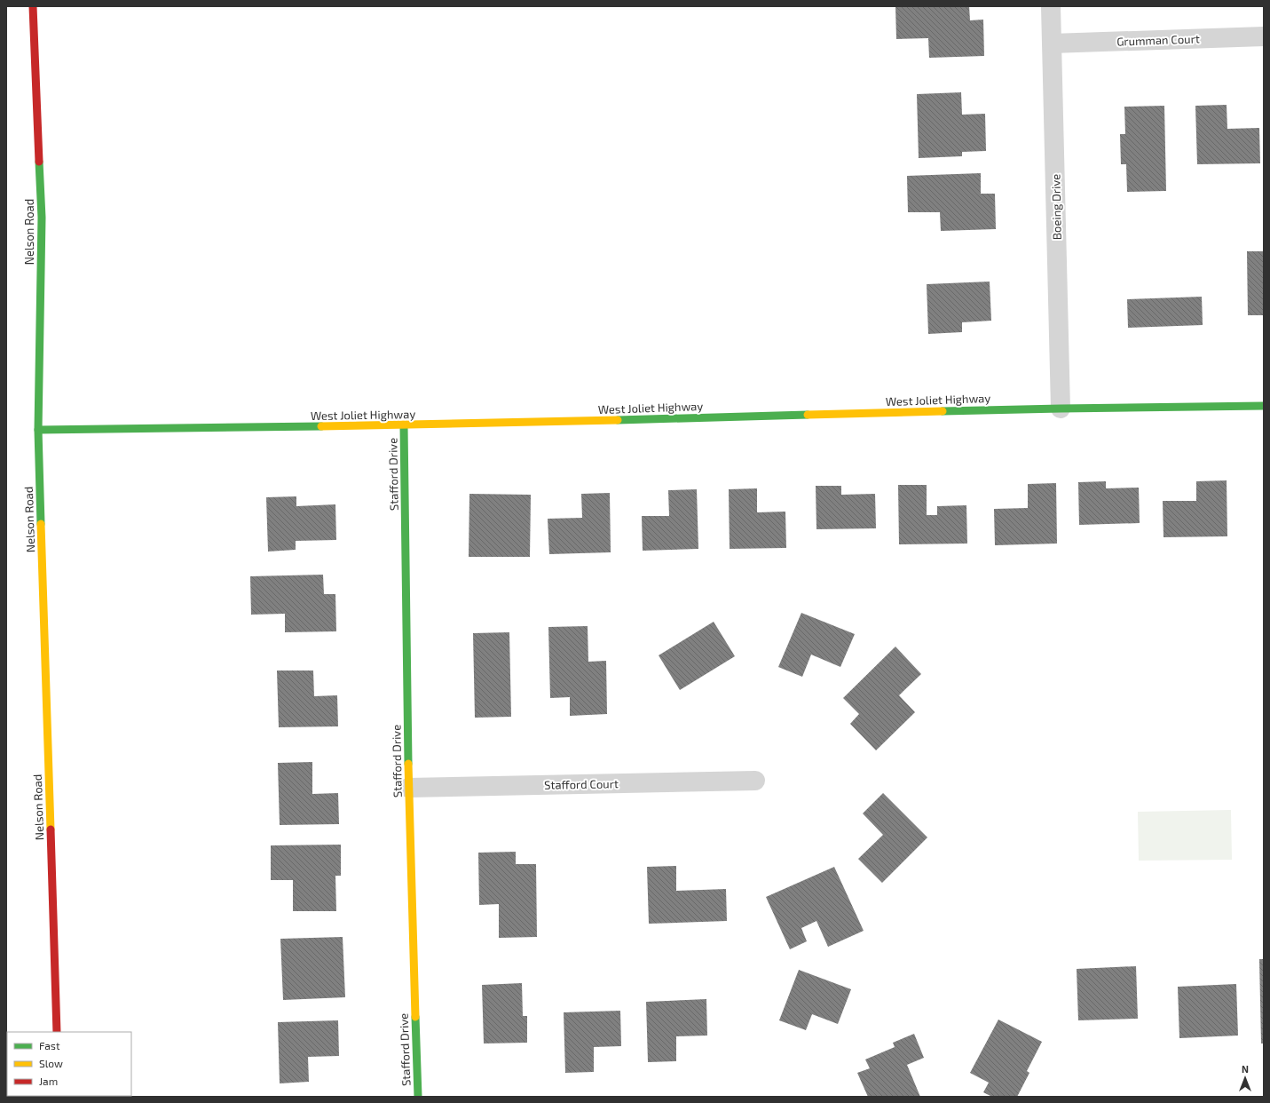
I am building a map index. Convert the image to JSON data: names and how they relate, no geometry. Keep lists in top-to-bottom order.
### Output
{
  "streets": {
    "street": [
      "Grumman Court",
      "Boeing Drive",
      "Nelson Road",
      "West Joliet Highway",
      "Stafford Drive",
      "Stafford Court"
    ]
  },
  "crossings": [
    ["Grumman Court", "Boeing Drive"],
    ["Boeing Drive", "West Joliet Highway"],
    ["Nelson Road", "West Joliet Highway"],
    ["West Joliet Highway", "Stafford Drive"],
    ["Stafford Drive", "Stafford Court"]
  ],
  "legend": ["Fast", "Slow", "Jam"],
  "north": "top"
}
